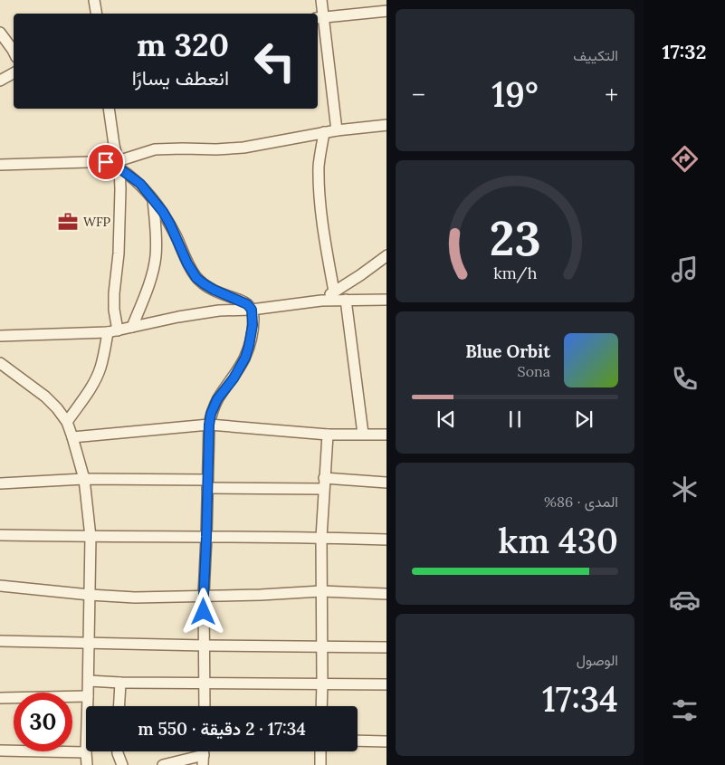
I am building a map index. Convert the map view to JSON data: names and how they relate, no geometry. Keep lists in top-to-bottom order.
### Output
{
  "places": {
    "office": ["WFP"]
  },
  "page": {
    "tabs": "17:32",
    "tile": [
      "التكييف",
      ["المدى · 86%", "430 km"],
      ["الوصول", "17:34"]
    ],
    "turn": ["320 m", "انعطف يسارًا"],
    "heat": ["−", "19°", "+"],
    "song": ["Blue Orbit", "Sona"],
    "limit": "30",
    "trip": "17:34 · 2 دقيقة · 550 m",
    "gauge": ["23", "km/h"]
  }
}
